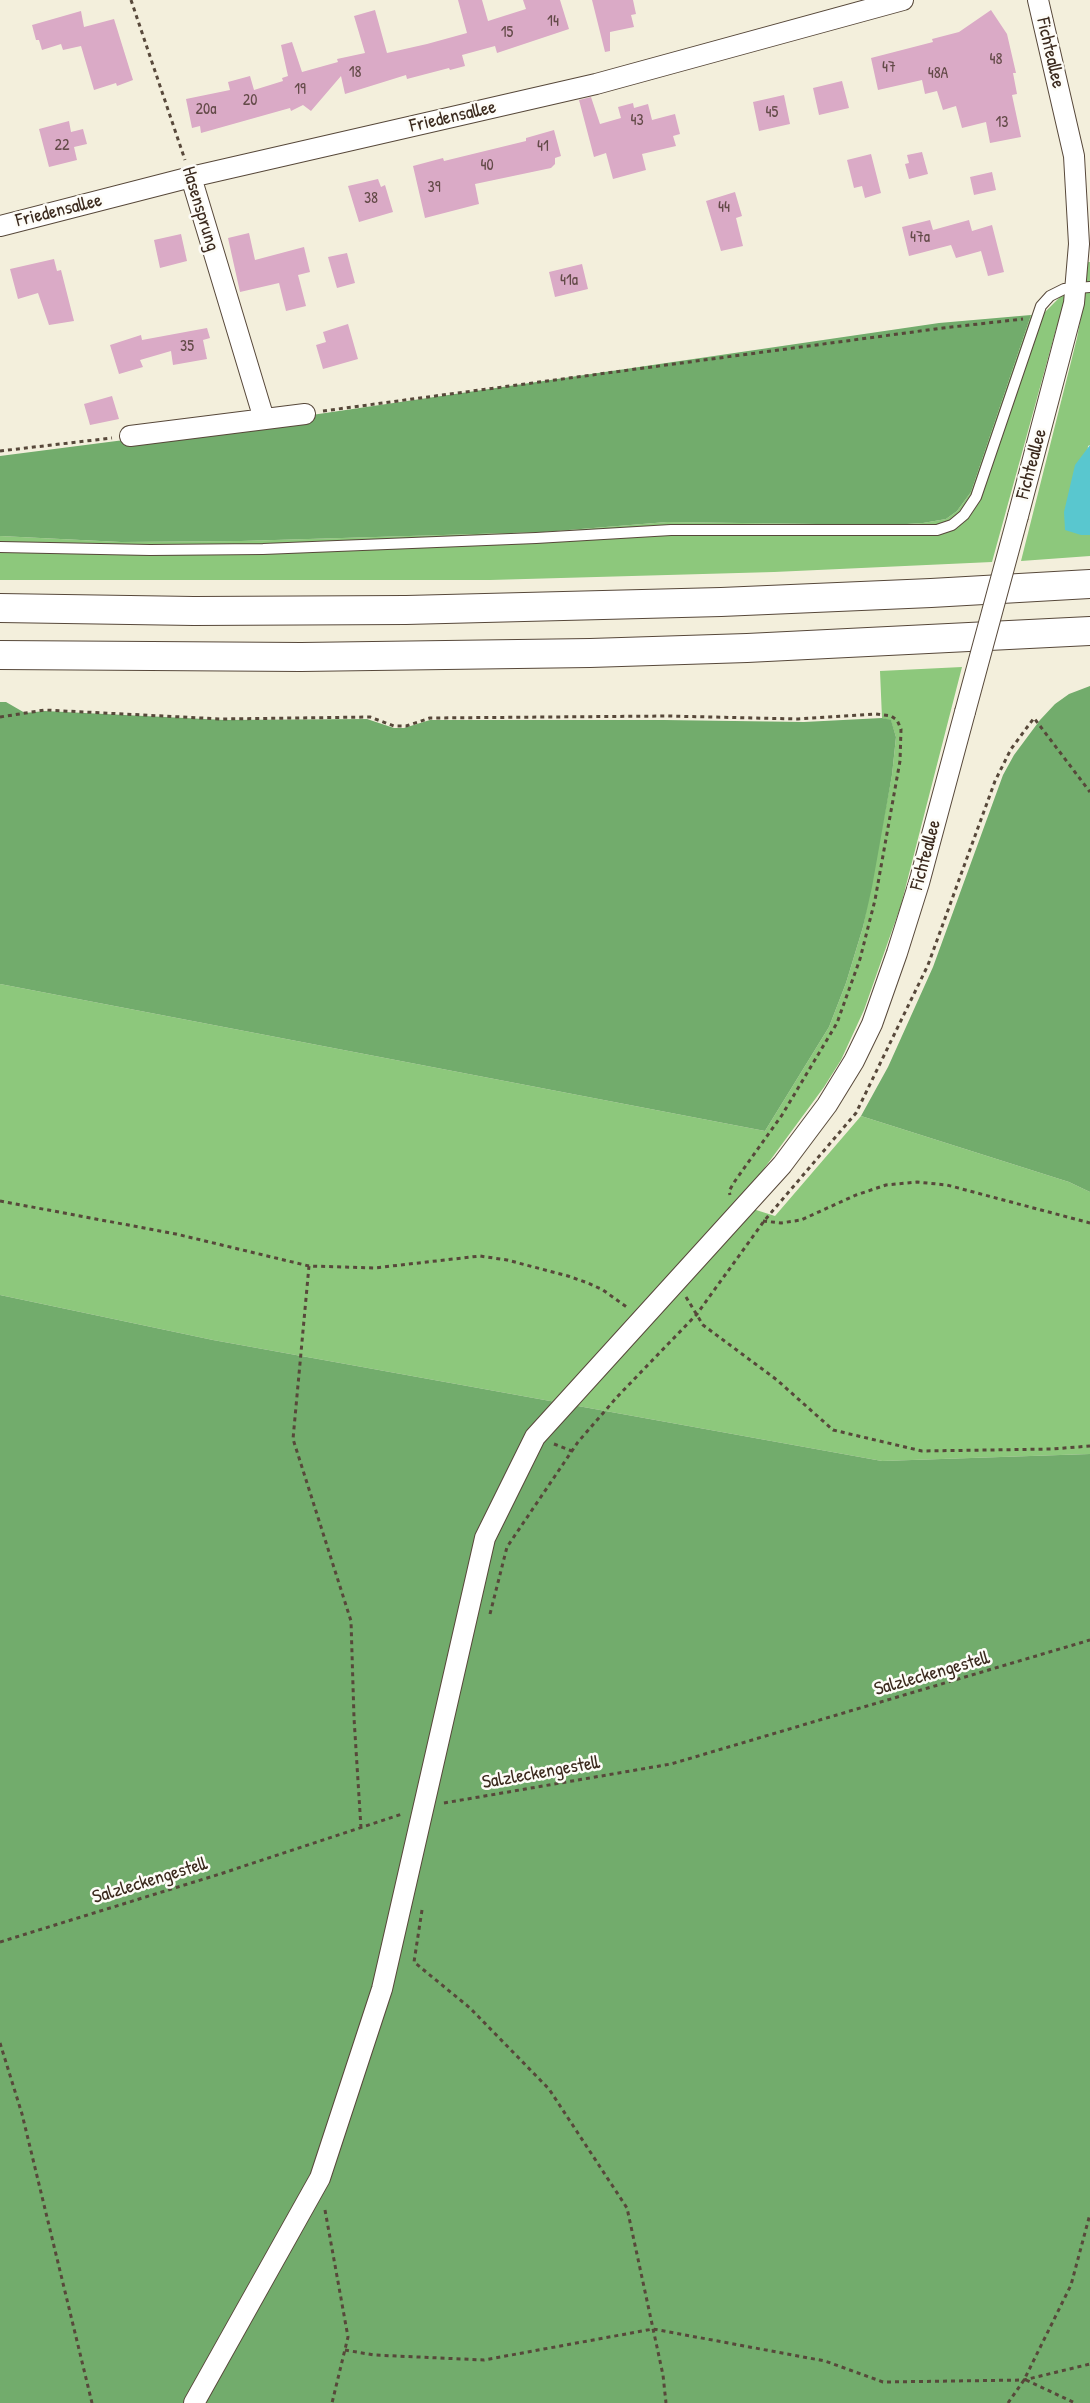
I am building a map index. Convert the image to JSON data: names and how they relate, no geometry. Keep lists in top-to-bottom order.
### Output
{
  "streets": {
    "street": ["Fichteallee", "Friedensallee", "Hasensprung"],
    "path": ["Salzleckengestell"]
  },
  "crossings": [
    ["Fichteallee", "Salzleckengestell"],
    ["Friedensallee", "Hasensprung"]
  ],
  "house_numbers": [
    "14",
    "15",
    "48",
    "47",
    "18",
    "48A",
    "19",
    "20",
    "20a",
    "45",
    "43",
    "13",
    "22",
    "41",
    "40",
    "39",
    "38",
    "44",
    "47a",
    "41a",
    "35"
  ]
}
